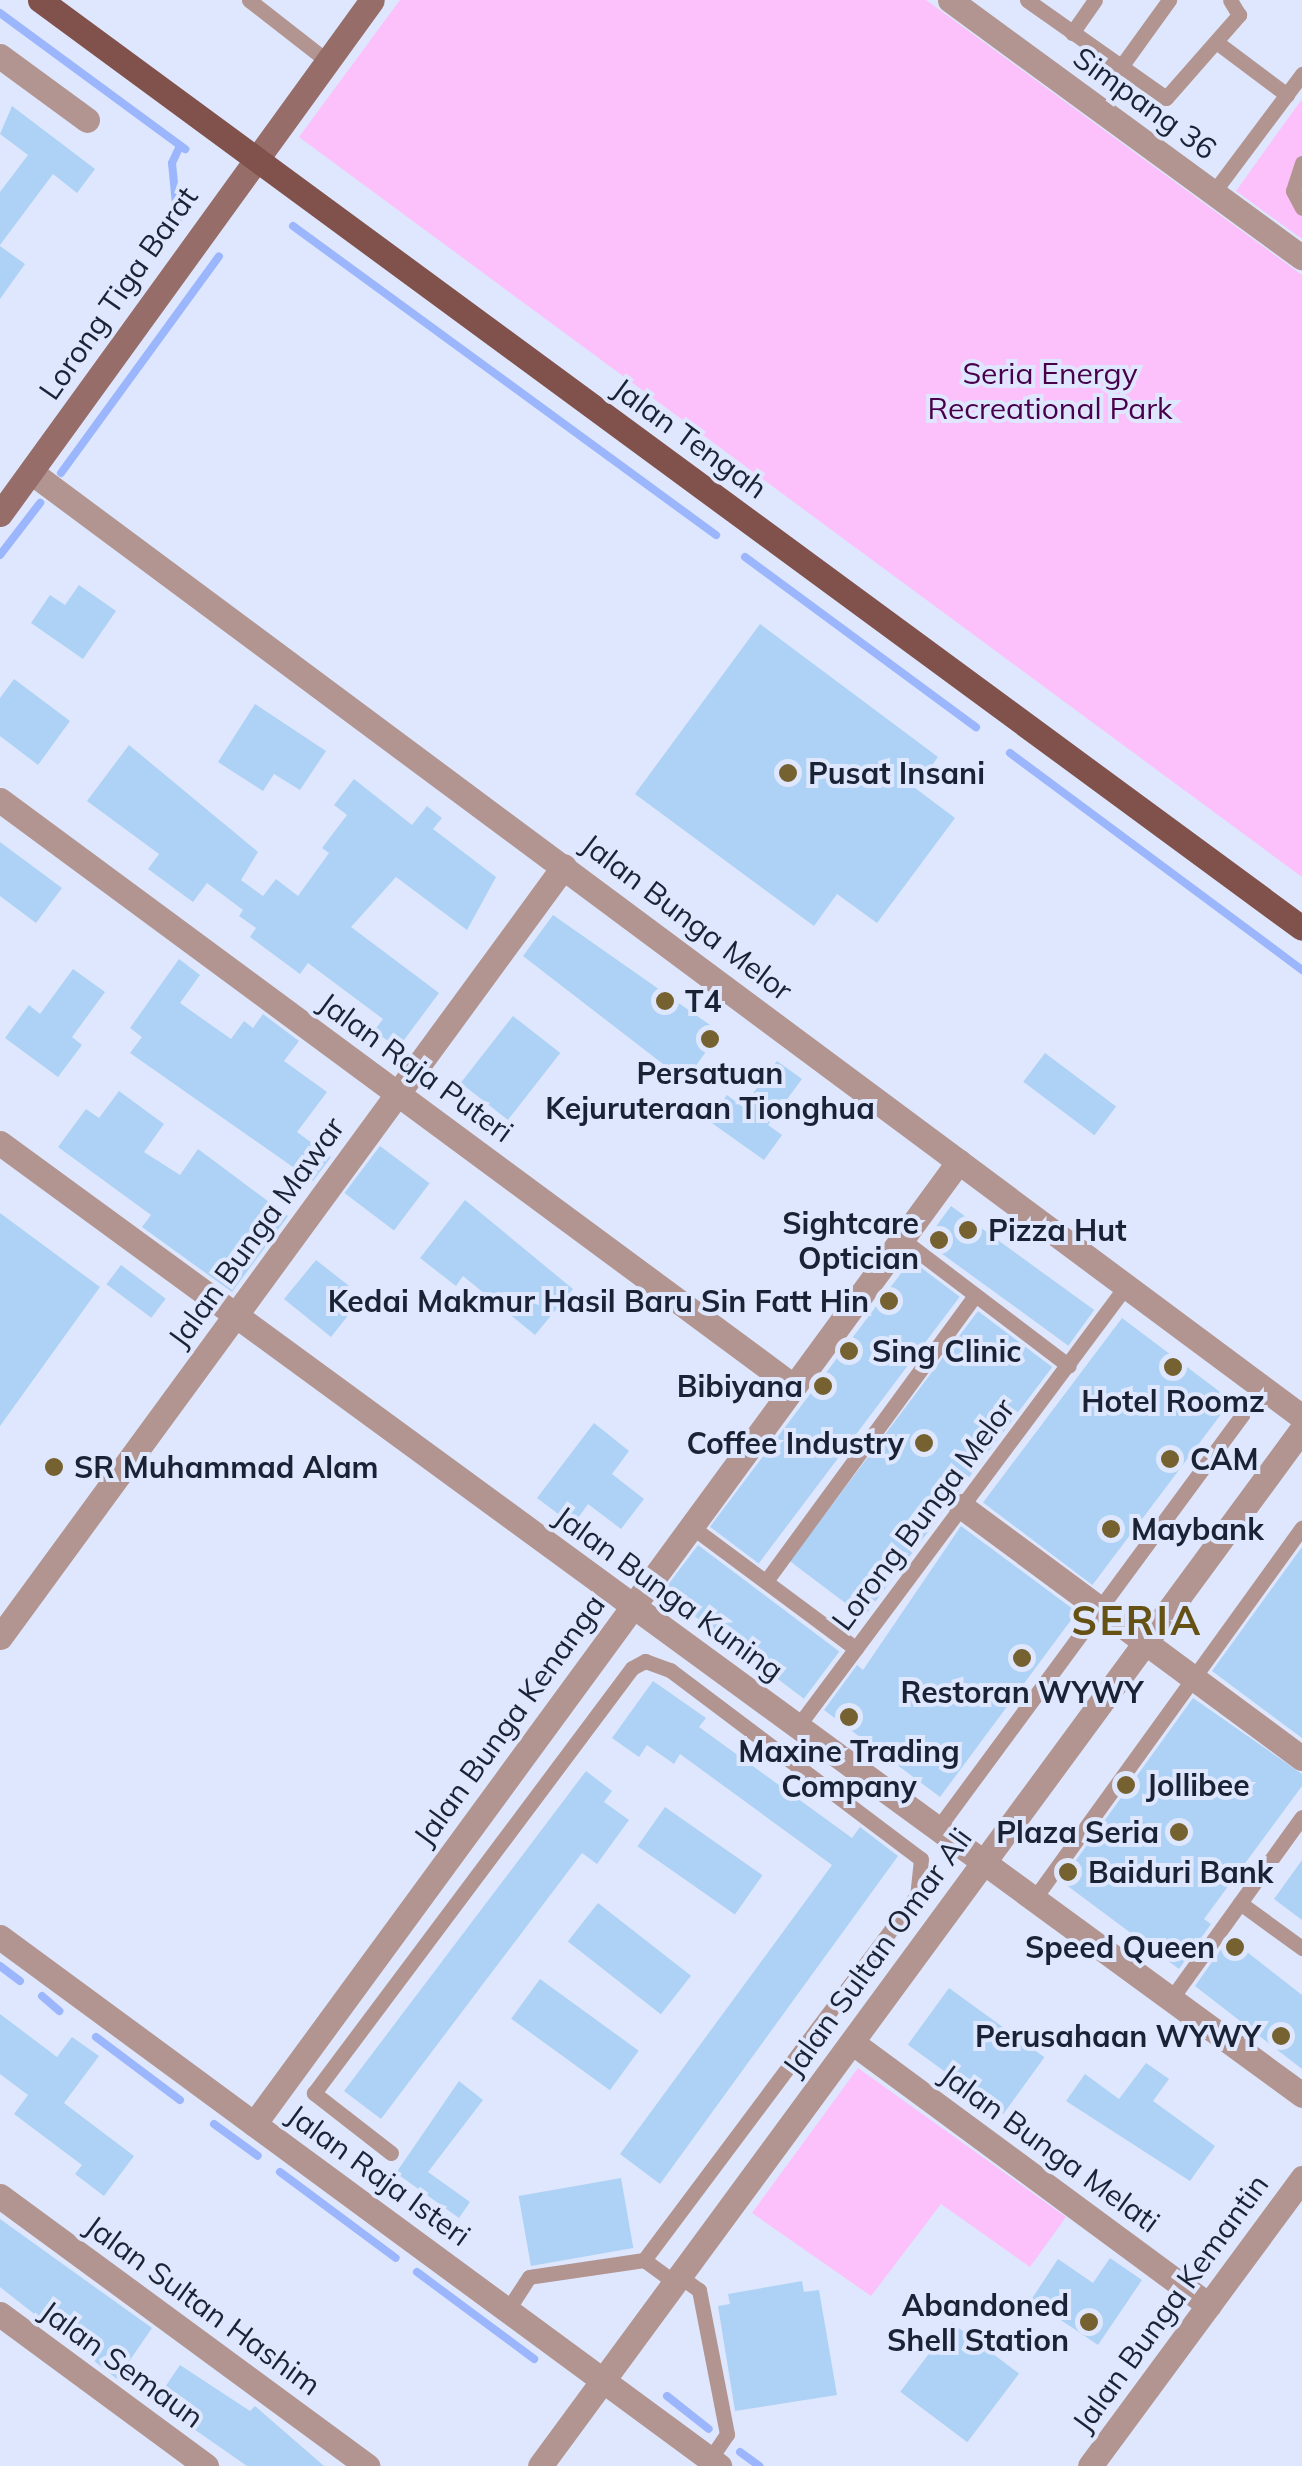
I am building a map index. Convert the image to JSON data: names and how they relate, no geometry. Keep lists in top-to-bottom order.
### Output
{
  "streets": {
    "main road": ["Lorong Tiga Barat", "Jalan Tengah"],
    "street": [
      "Simpang 36",
      "Jalan Bunga Melor",
      "Jalan Raja Puteri",
      "Jalan Bunga Mawar",
      "Jalan Bunga Kuning",
      "Jalan Bunga Kenanga",
      "Jalan Sultan Omar Ali",
      "Jalan Bunga Melati",
      "Jalan Raja Isteri",
      "Jalan Bunga Kemantin",
      "Jalan Sultan Hashim",
      "Jalan Semaun"
    ],
    "lane": ["Lorong Bunga Melor"]
  },
  "crossings": [
    ["Lorong Tiga Barat", "Jalan Tengah"],
    ["Lorong Tiga Barat", "Jalan Bunga Melor"],
    ["Jalan Bunga Melor", "Jalan Bunga Mawar"],
    ["Jalan Bunga Melor", "Lorong Bunga Melor"],
    ["Jalan Bunga Melor", "Jalan Bunga Kenanga"],
    ["Jalan Raja Puteri", "Jalan Bunga Mawar"],
    ["Jalan Raja Puteri", "Jalan Bunga Kenanga"],
    ["Jalan Bunga Mawar", "Jalan Bunga Kuning"],
    ["Lorong Bunga Melor", "Jalan Bunga Kuning"],
    ["Jalan Bunga Kuning", "Jalan Bunga Kenanga"],
    ["Jalan Bunga Kuning", "Jalan Sultan Omar Ali"],
    ["Jalan Bunga Kenanga", "Jalan Raja Isteri"],
    ["Jalan Sultan Omar Ali", "Jalan Bunga Melati"],
    ["Jalan Sultan Omar Ali", "Jalan Raja Isteri"],
    ["Jalan Bunga Melati", "Jalan Bunga Kemantin"]
  ],
  "districts": ["SERIA"],
  "parks": ["Seria Energy Recreational Park"],
  "places": [
    "Pusat Insani",
    "T4",
    "Persatuan Kejuruteraan Tionghua",
    "Pizza Hut",
    "Sightcare Optician",
    "Kedai Makmur Hasil Baru Sin Fatt Hin",
    "Sing Clinic",
    "Hotel Roomz",
    "Bibiyana",
    "Coffee Industry",
    "CAM",
    "SR Muhammad Alam",
    "Maybank",
    "Restoran WYWY",
    "Maxine Trading Company",
    "Jollibee",
    "Plaza Seria",
    "Baiduri Bank",
    "Speed Queen",
    "Perusahaan WYWY",
    "Abandoned Shell Station"
  ]
}
